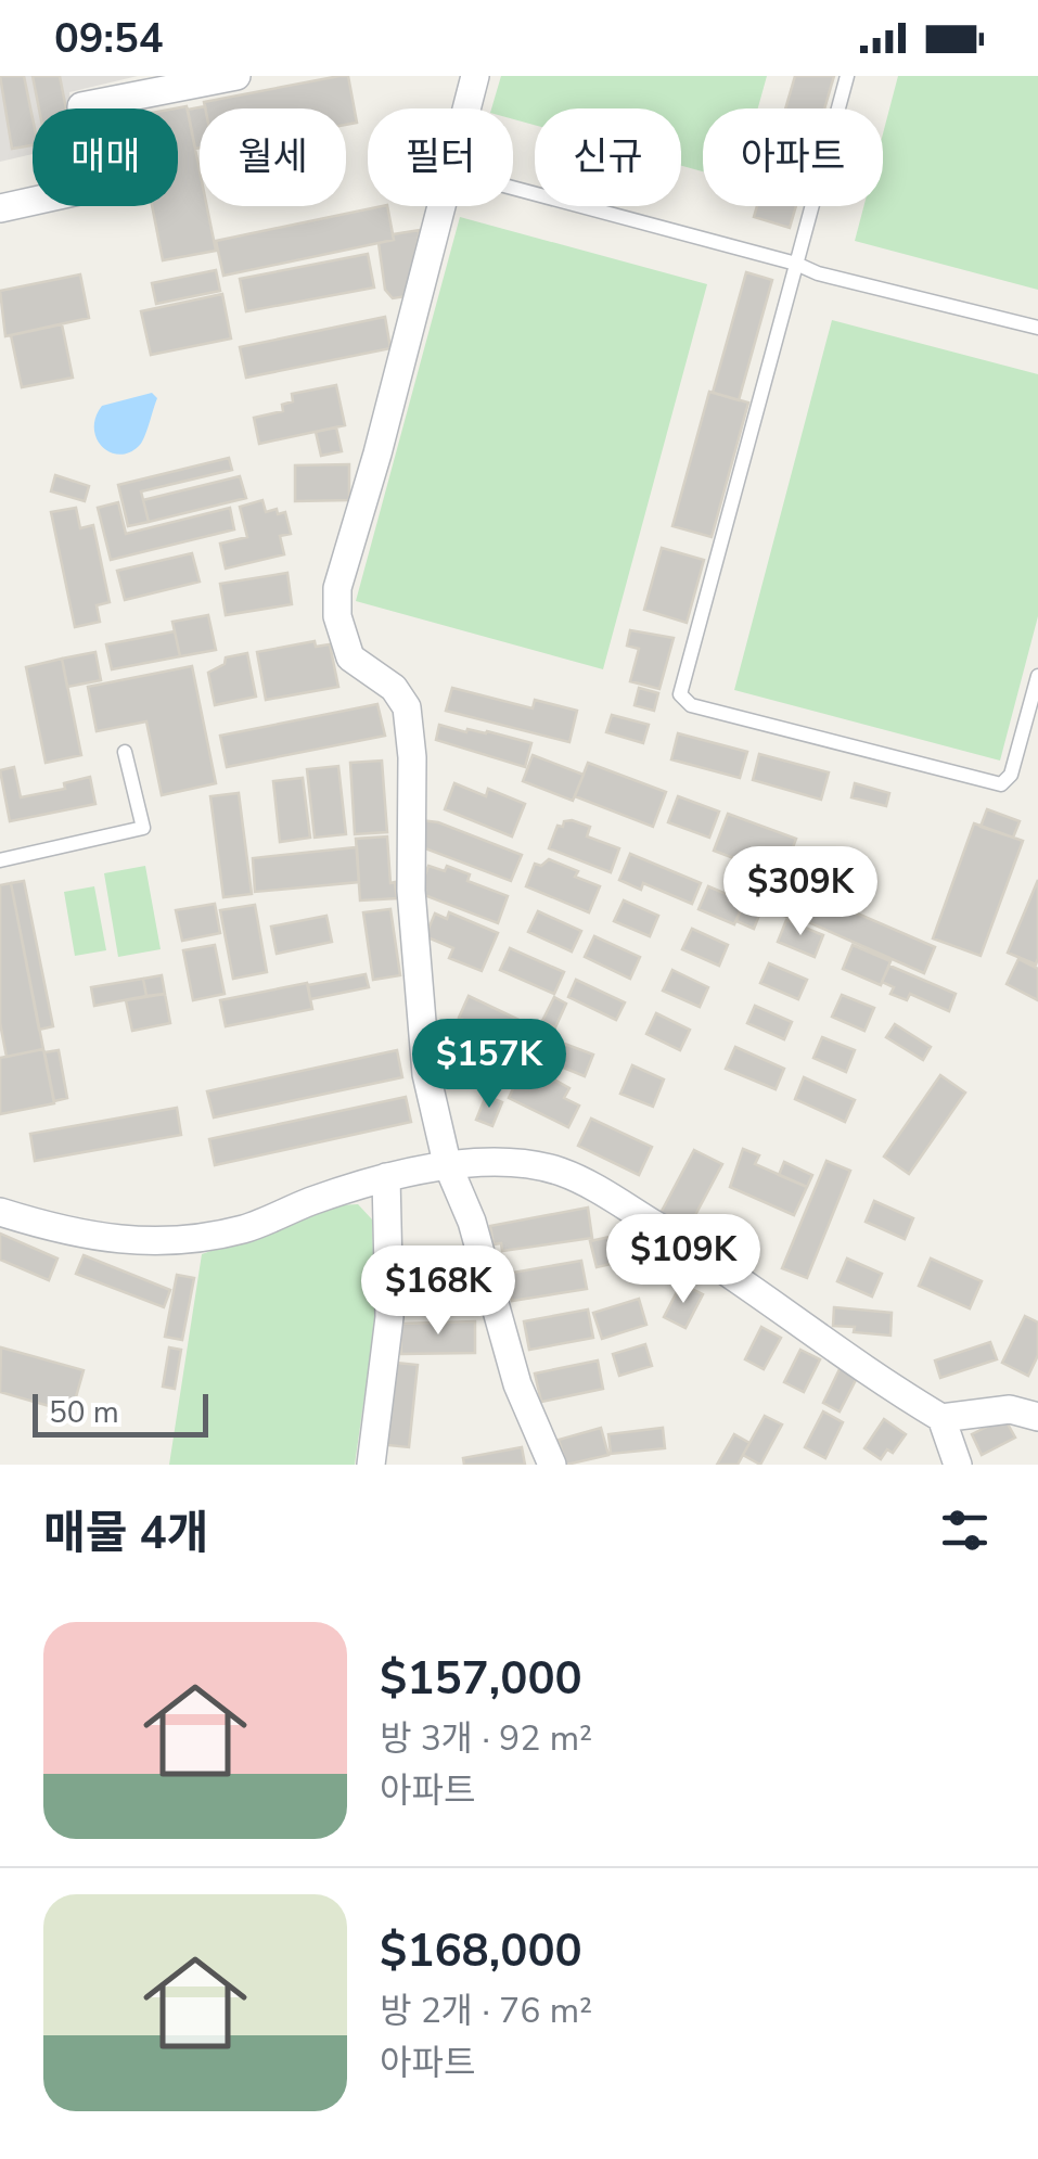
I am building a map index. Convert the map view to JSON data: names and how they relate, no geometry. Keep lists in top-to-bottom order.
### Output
{
  "scale_bar": "50 m",
  "page": {
    "status": "09:54",
    "chip": [
      "매매",
      "월세",
      "필터",
      "신규",
      "아파트"
    ],
    "price": [
      "$309K",
      "$157K",
      "$109K",
      "$168K"
    ],
    "scale": "50 m",
    "heading": "매물 4개",
    "list": [
      {
        "name": "$157,000",
        "note": "방 3개 · 92 m² · 아파트"
      },
      {
        "name": "$168,000",
        "note": "방 2개 · 76 m² · 아파트"
      }
    ]
  }
}
